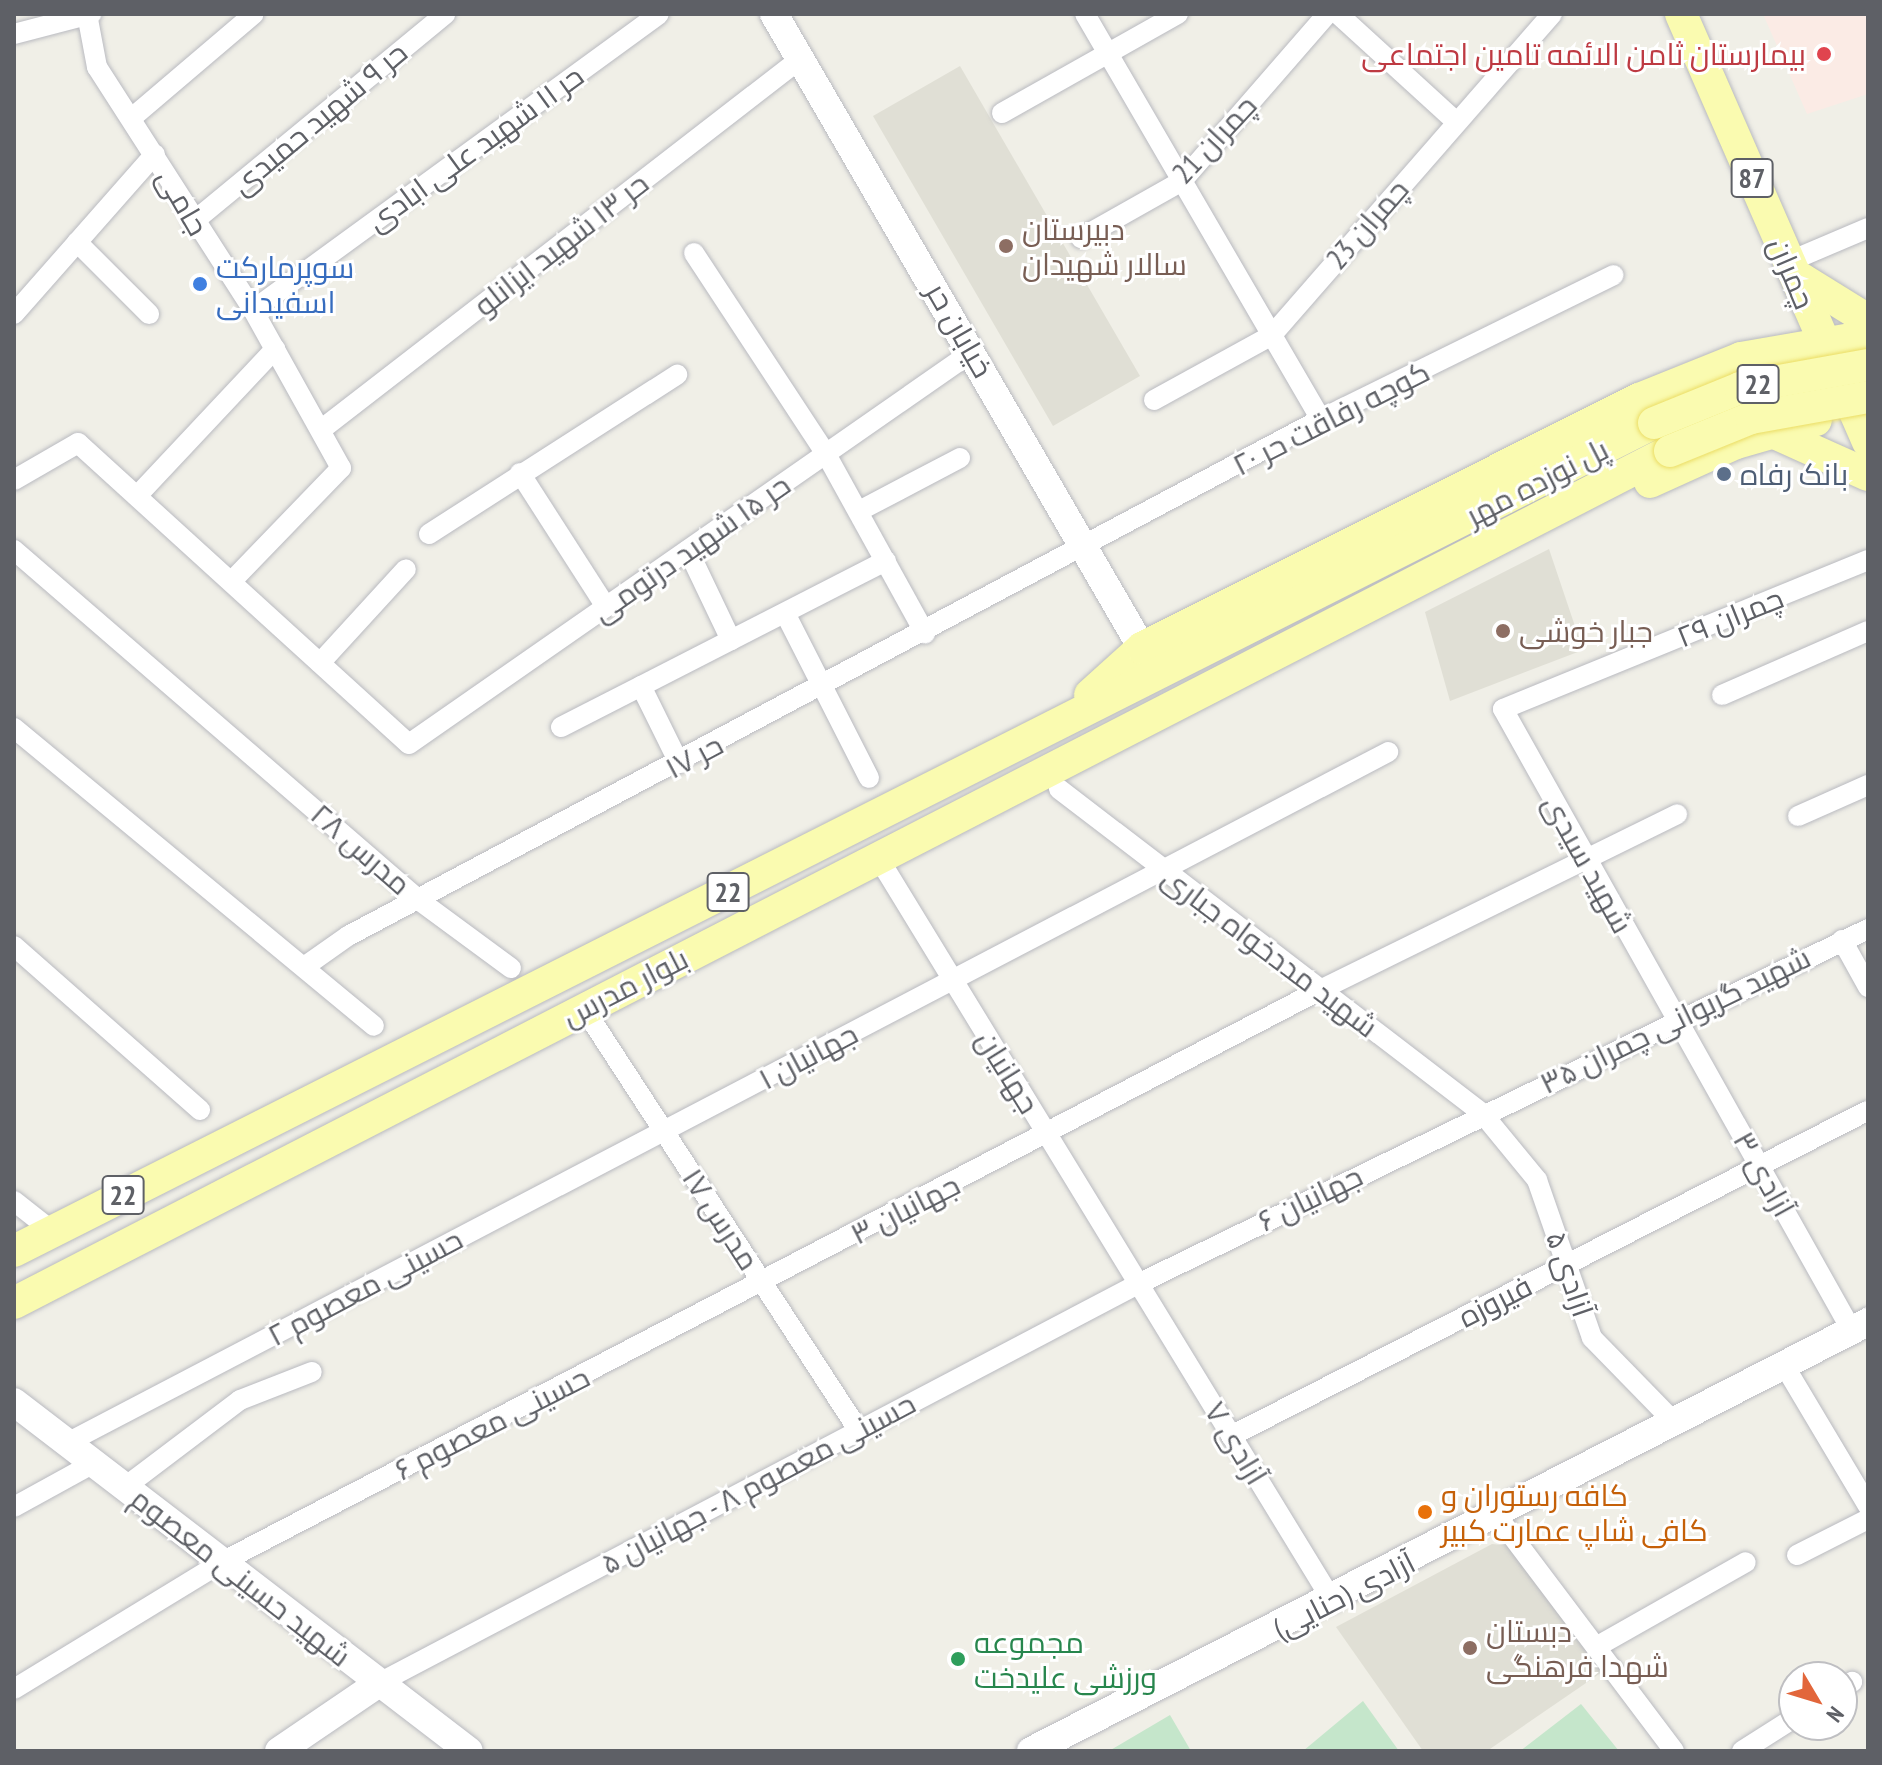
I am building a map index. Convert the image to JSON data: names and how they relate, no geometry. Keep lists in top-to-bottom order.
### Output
{
  "streets": {
    "main road": [
      "87",
      "چمران",
      "خیابان حر",
      "22",
      "پل نوزده مهر",
      "بلوار مدرس",
      "شهید حسینی معصوم",
      "آزادی (حنایی)"
    ],
    "street": [
      "حر ۹ شهید حمیدی",
      "چمران 21",
      "حر ۱۱ شهید علی ابادی",
      "جامی",
      "چمران 23",
      "حر ۱۳ شهید ایزانلو",
      "کوچه رفاقت حر ۲۰",
      "حر ۱۵ شهید درتومی",
      "چمران ۲۹",
      "حر ۱۷",
      "مدرس ۲۸",
      "شهید سیدی",
      "شهید مددخواه جباری",
      "شهید گریوانی چمران ۳۵",
      "جهانیان ۱",
      "جهانیان",
      "آزادی ۳",
      "جهانیان ۶",
      "جهانیان ۳",
      "مدرس ۱۷",
      "آزادی ۵",
      "حسینی معصوم ۲",
      "فیروزه",
      "حسینی معصوم ۶",
      "آزادی ۷",
      "حسینی معصوم ۸ - جهانیان ۵"
    ]
  },
  "crossings": [
    ["حر ۹ شهید حمیدی", "جامی"],
    ["حر ۱۱ شهید علی ابادی", "جامی"],
    ["جامی", "حر ۱۳ شهید ایزانلو"],
    ["حر ۱۳ شهید ایزانلو", "خیابان حر"],
    ["چمران", "پل نوزده مهر"],
    ["خیابان حر", "کوچه رفاقت حر ۲۰"],
    ["خیابان حر", "حر ۱۵ شهید درتومی"],
    ["خیابان حر", "حر ۱۷"],
    ["کوچه رفاقت حر ۲۰", "حر ۱۷"],
    ["پل نوزده مهر", "بلوار مدرس"],
    ["چمران ۲۹", "شهید سیدی"],
    ["حر ۱۷", "مدرس ۲۸"],
    ["شهید سیدی", "شهید گریوانی چمران ۳۵"],
    ["شهید سیدی", "آزادی ۳"],
    ["شهید سیدی", "جهانیان ۳"],
    ["شهید مددخواه جباری", "شهید گریوانی چمران ۳۵"],
    ["شهید مددخواه جباری", "جهانیان ۱"],
    ["شهید مددخواه جباری", "جهانیان ۶"],
    ["شهید مددخواه جباری", "جهانیان ۳"],
    ["شهید مددخواه جباری", "آزادی ۵"],
    ["بلوار مدرس", "جهانیان"],
    ["بلوار مدرس", "مدرس ۱۷"],
    ["شهید گریوانی چمران ۳۵", "آزادی ۳"],
    ["شهید گریوانی چمران ۳۵", "جهانیان ۶"],
    ["شهید گریوانی چمران ۳۵", "آزادی ۵"],
    ["جهانیان ۱", "جهانیان"],
    ["جهانیان ۱", "مدرس ۱۷"],
    ["جهانیان ۱", "حسینی معصوم ۲"],
    ["جهانیان", "جهانیان ۶"],
    ["جهانیان", "جهانیان ۳"],
    ["جهانیان", "آزادی ۷"],
    ["جهانیان", "حسینی معصوم ۸ - جهانیان ۵"],
    ["آزادی ۳", "فیروزه"],
    ["آزادی ۳", "آزادی (حنایی)"],
    ["جهانیان ۶", "آزادی ۵"],
    ["جهانیان ۶", "آزادی ۷"],
    ["جهانیان ۶", "حسینی معصوم ۸ - جهانیان ۵"],
    ["جهانیان ۳", "مدرس ۱۷"],
    ["جهانیان ۳", "حسینی معصوم ۶"],
    ["مدرس ۱۷", "حسینی معصوم ۲"],
    ["مدرس ۱۷", "حسینی معصوم ۶"],
    ["مدرس ۱۷", "حسینی معصوم ۸ - جهانیان ۵"],
    ["آزادی ۵", "فیروزه"],
    ["آزادی ۵", "آزادی (حنایی)"],
    ["حسینی معصوم ۲", "شهید حسینی معصوم"],
    ["فیروزه", "آزادی ۷"],
    ["حسینی معصوم ۶", "شهید حسینی معصوم"],
    ["آزادی ۷", "حسینی معصوم ۸ - جهانیان ۵"],
    ["آزادی ۷", "آزادی (حنایی)"],
    ["حسینی معصوم ۸ - جهانیان ۵", "شهید حسینی معصوم"]
  ],
  "places": [
    "بیمارستان ثامن الائمه تامین اجتماعی",
    "دبیرستان سالار شهیدان",
    "سوپرمارکت اسفیدانی",
    "بانک رفاه",
    "جبار خوشی",
    "کافه رستوران و کافی شاپ عمارت کبیر",
    "دبستان شهدا فرهنگی",
    "مجموعه ورزشی علیدخت"
  ],
  "north": "bottom right"
}
